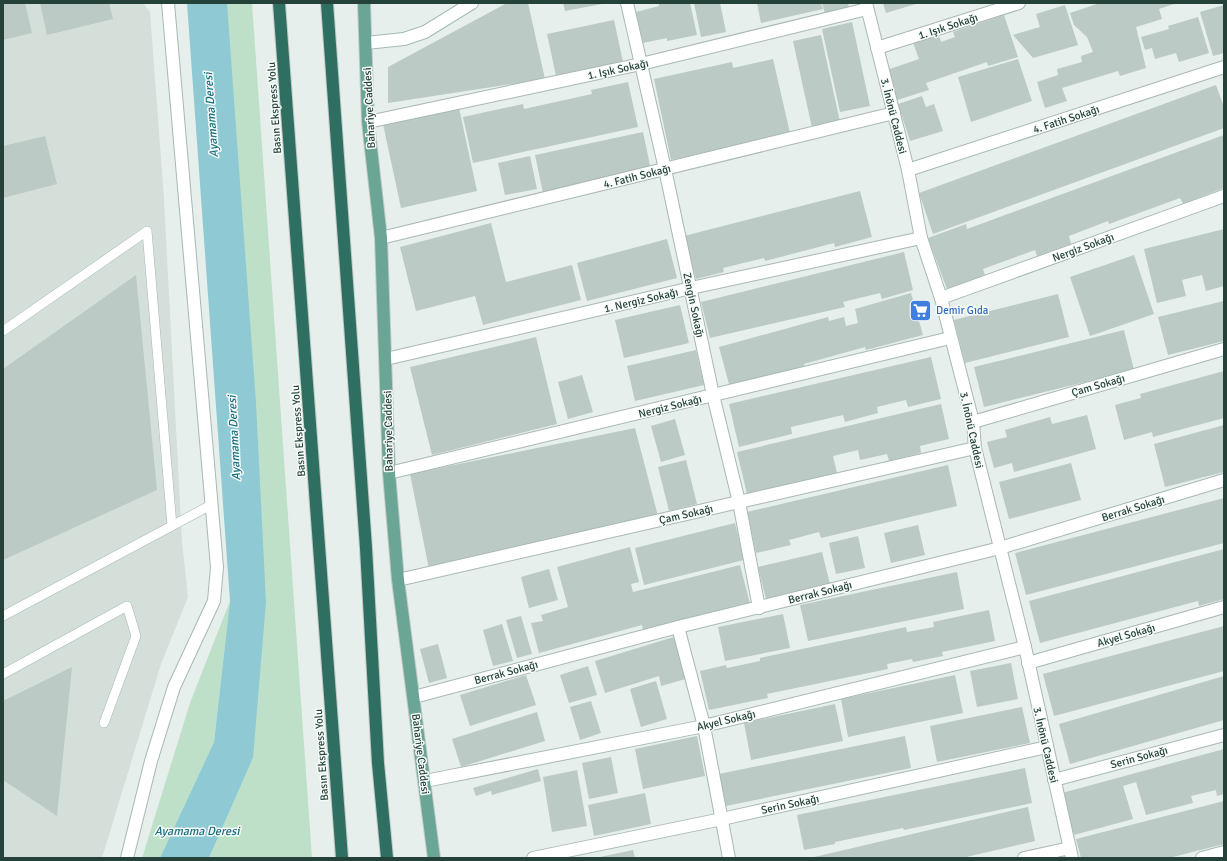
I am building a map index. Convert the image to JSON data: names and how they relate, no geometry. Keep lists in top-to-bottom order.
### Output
{
  "streets": {
    "highway": ["Basın Ekspress Yolu"],
    "main road": ["Bahariye Caddesi"],
    "street": [
      "1. Işık Sokağı",
      "3. İnönü Caddesi",
      "4. Fatih Sokağı",
      "Nergiz Sokağı",
      "1. Nergiz Sokağı",
      "Zengin Sokağı",
      "Çam Sokağı",
      "Berrak Sokağı",
      "Akyel Sokağı",
      "Serin Sokağı"
    ]
  },
  "crossings": [
    ["1. Işık Sokağı", "Bahariye Caddesi"],
    ["1. Işık Sokağı", "3. İnönü Caddesi"],
    ["1. Işık Sokağı", "Zengin Sokağı"],
    ["Bahariye Caddesi", "4. Fatih Sokağı"],
    ["Bahariye Caddesi", "Nergiz Sokağı"],
    ["Bahariye Caddesi", "1. Nergiz Sokağı"],
    ["Bahariye Caddesi", "Çam Sokağı"],
    ["Bahariye Caddesi", "Berrak Sokağı"],
    ["Bahariye Caddesi", "Akyel Sokağı"],
    ["3. İnönü Caddesi", "4. Fatih Sokağı"],
    ["3. İnönü Caddesi", "Nergiz Sokağı"],
    ["3. İnönü Caddesi", "1. Nergiz Sokağı"],
    ["3. İnönü Caddesi", "Çam Sokağı"],
    ["3. İnönü Caddesi", "Berrak Sokağı"],
    ["3. İnönü Caddesi", "Akyel Sokağı"],
    ["3. İnönü Caddesi", "Serin Sokağı"],
    ["4. Fatih Sokağı", "Zengin Sokağı"],
    ["Nergiz Sokağı", "Zengin Sokağı"],
    ["1. Nergiz Sokağı", "Zengin Sokağı"],
    ["Zengin Sokağı", "Çam Sokağı"],
    ["Zengin Sokağı", "Berrak Sokağı"]
  ],
  "water": ["Ayamama Deresi"],
  "places": {
    "supermarket": ["Demir Gıda"]
  }
}
